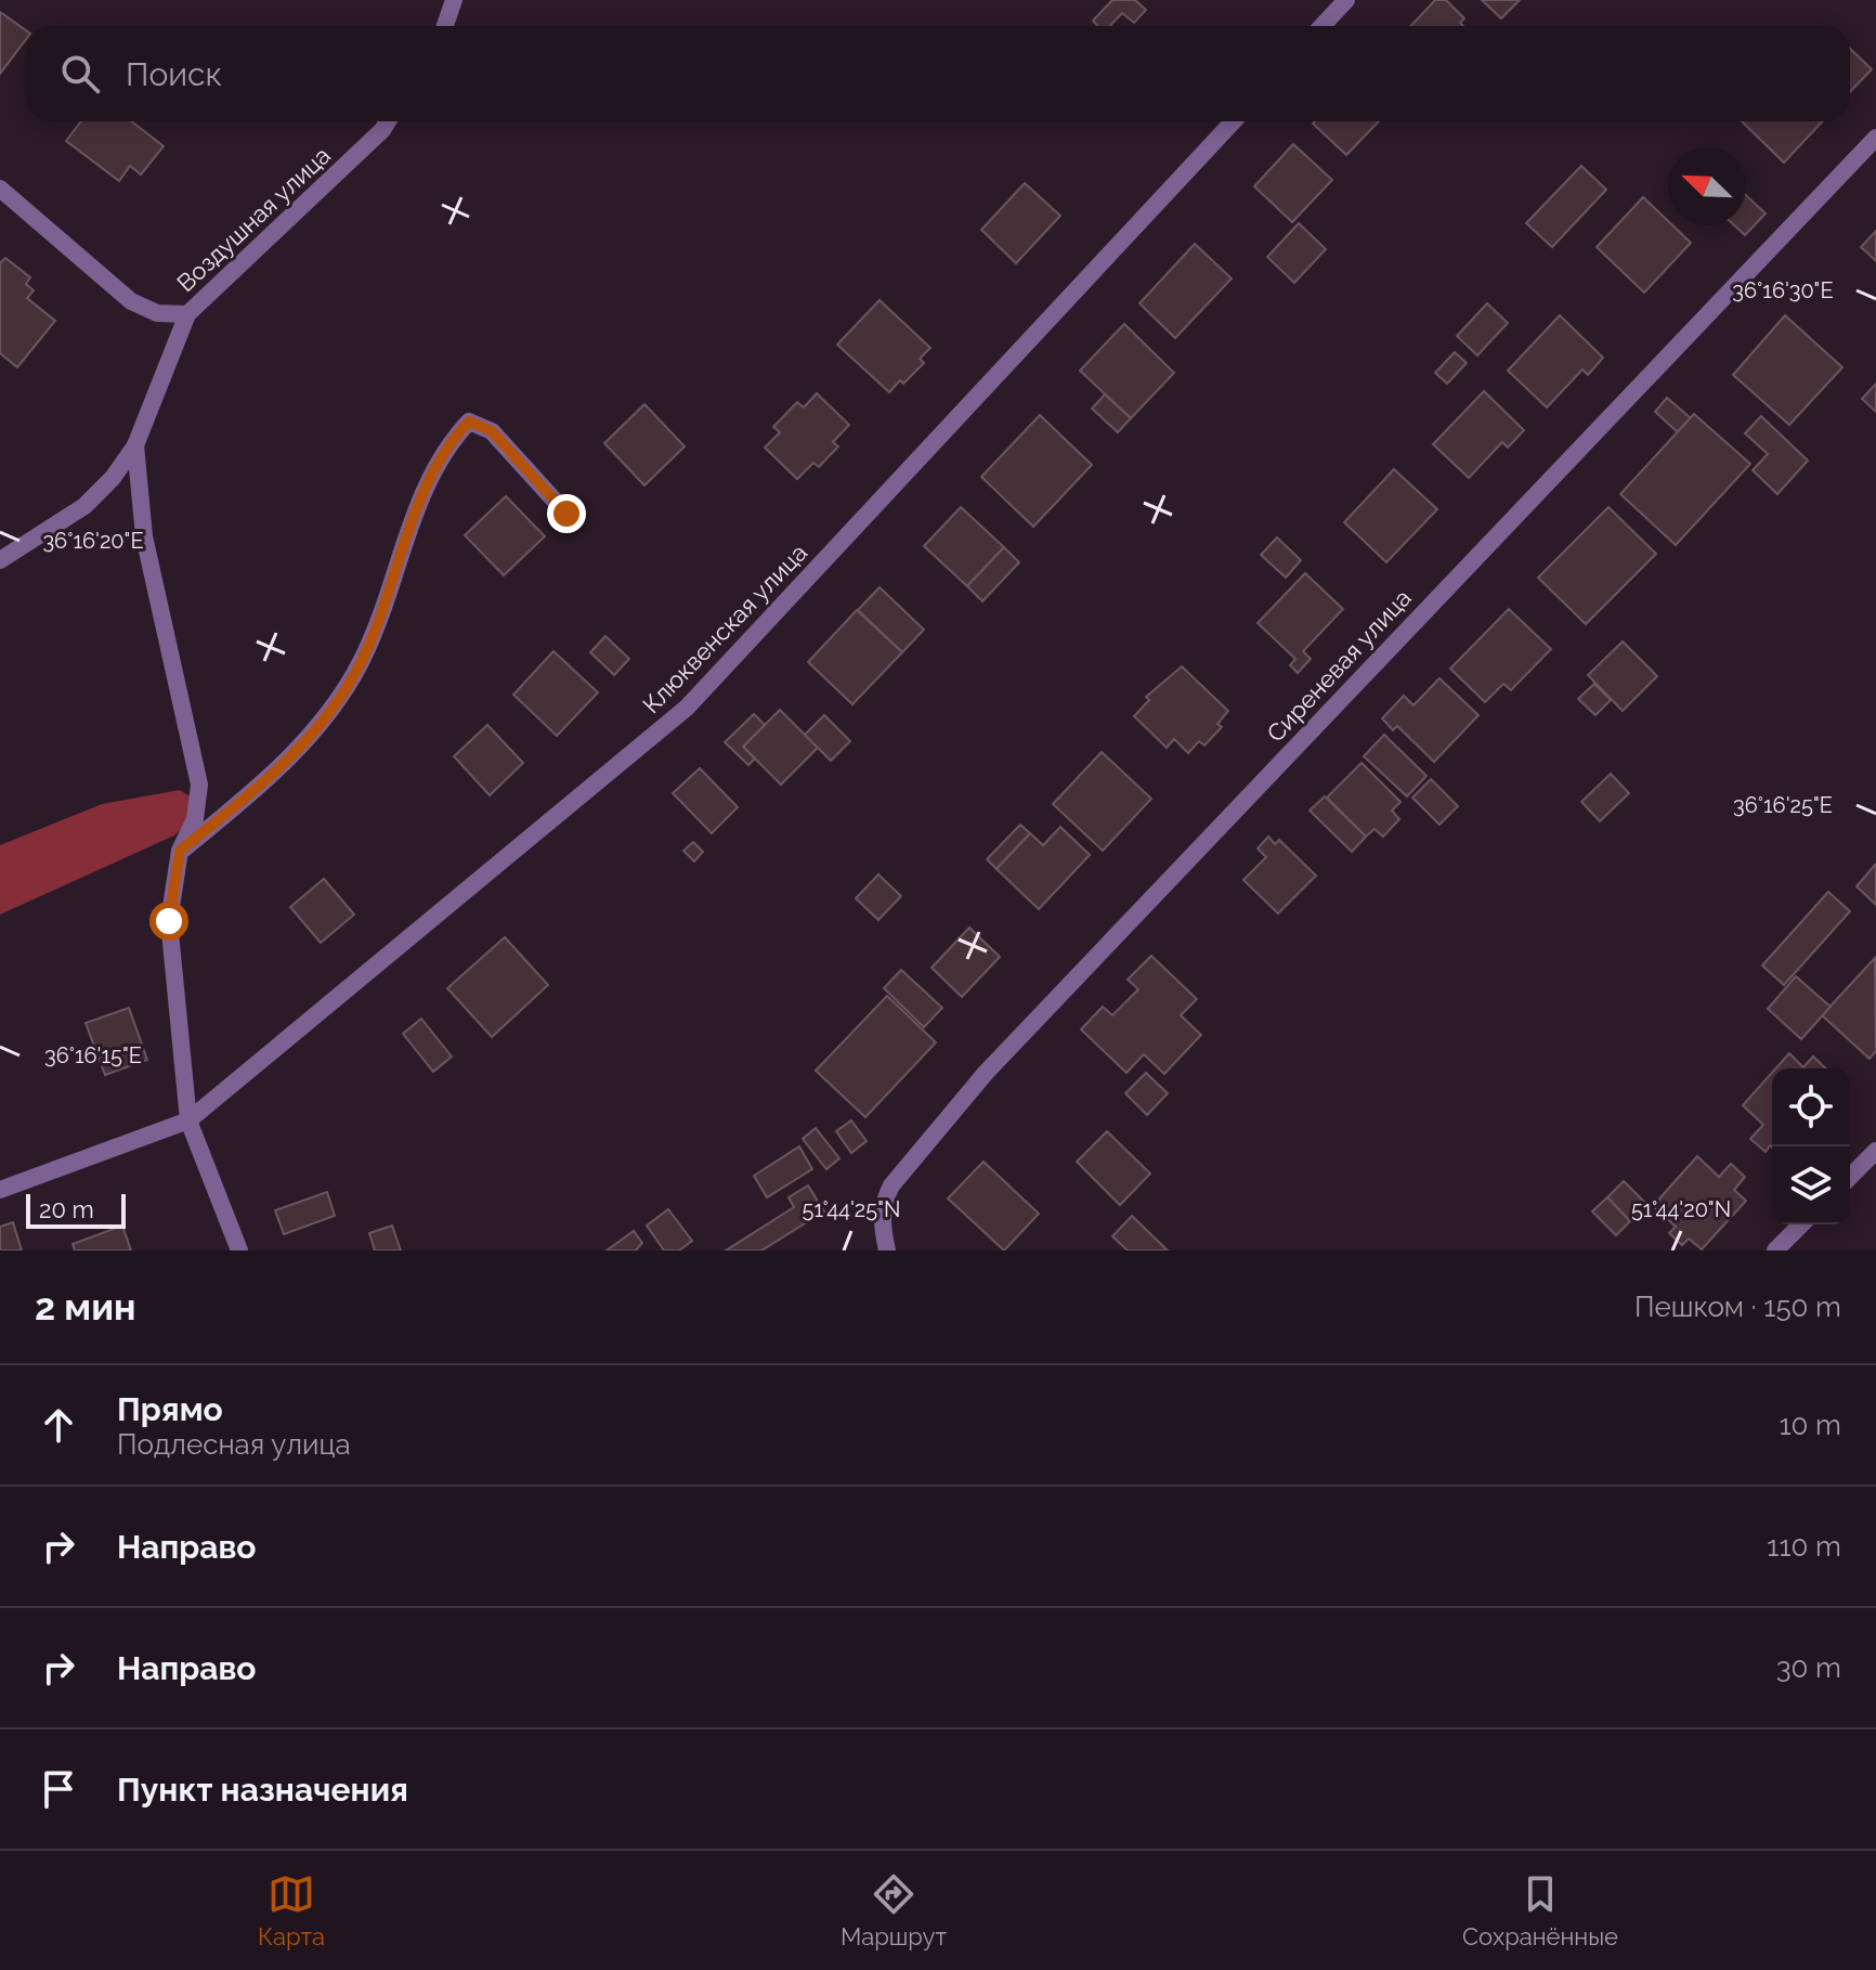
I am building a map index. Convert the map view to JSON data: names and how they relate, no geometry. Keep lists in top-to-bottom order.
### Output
{
  "streets": {
    "street": ["Воздушная улица", "Клюквенская улица", "Сиреневая улица"]
  },
  "scale_bar": "20 m",
  "north": "top left",
  "page": {
    "search": "Поиск",
    "scale": "20 m",
    "heading": ["2 мин", "Пешком · 150 m"],
    "list": [
      ["Прямо", "Подлесная улица", "10 m"],
      ["Направо", "110 m"],
      ["Направо", "30 m"],
      "Пункт назначения"
    ],
    "nav": ["Карта", "Маршрут", "Сохранённые"]
  },
  "coordinates": [
    "36°16'30\"E",
    "36°16'20\"E",
    "36°16'25\"E",
    "36°16'15\"E",
    "51°44'25\"N",
    "51°44'20\"N"
  ]
}
